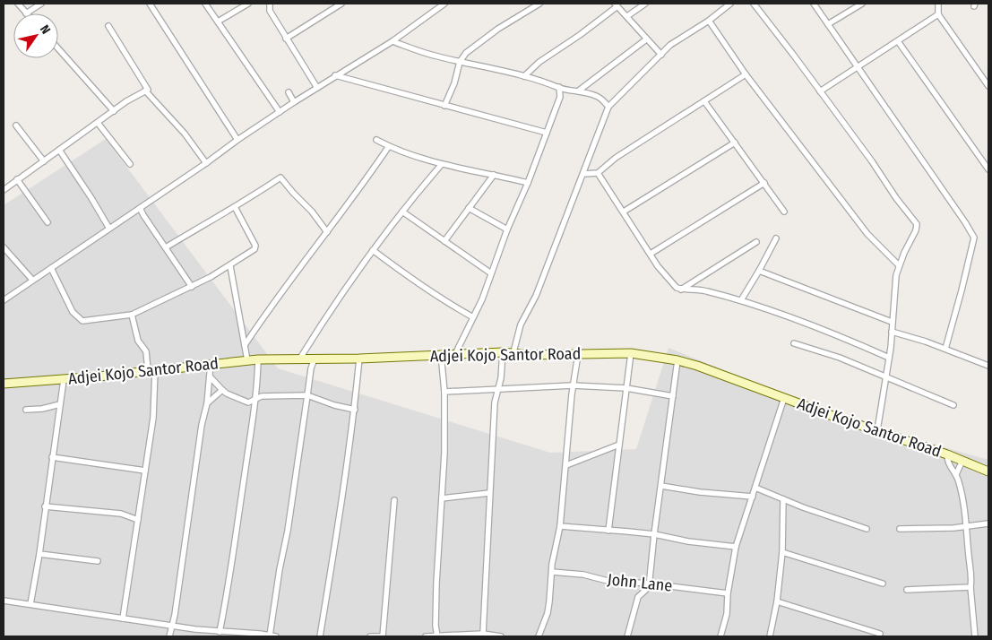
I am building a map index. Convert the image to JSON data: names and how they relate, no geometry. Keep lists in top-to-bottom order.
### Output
{
  "streets": {
    "street": ["Adjei Kojo Santor Road", "John Lane"]
  },
  "north": "top right"
}
